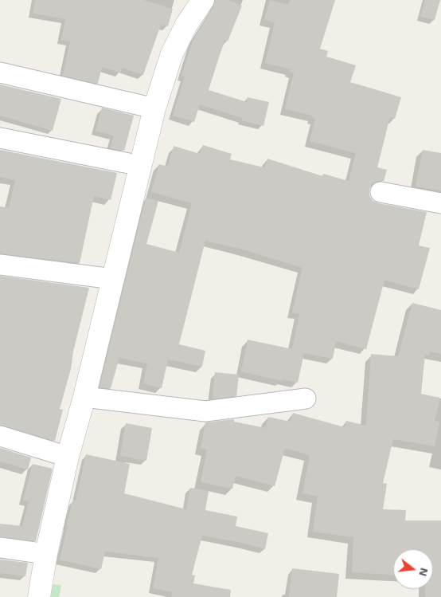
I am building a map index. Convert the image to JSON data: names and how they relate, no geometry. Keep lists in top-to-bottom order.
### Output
{
  "north": "right"
}
